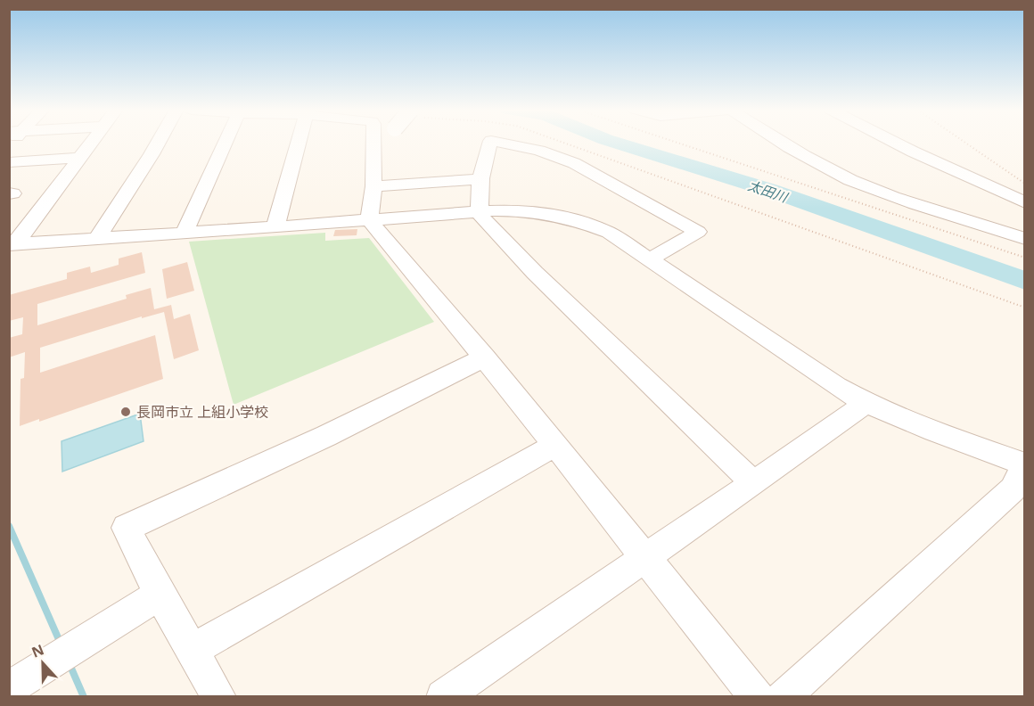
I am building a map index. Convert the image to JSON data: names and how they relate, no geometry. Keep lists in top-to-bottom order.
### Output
{
  "water": ["太田川"],
  "places": ["長岡市立 上組小学校"],
  "north": "top"
}
